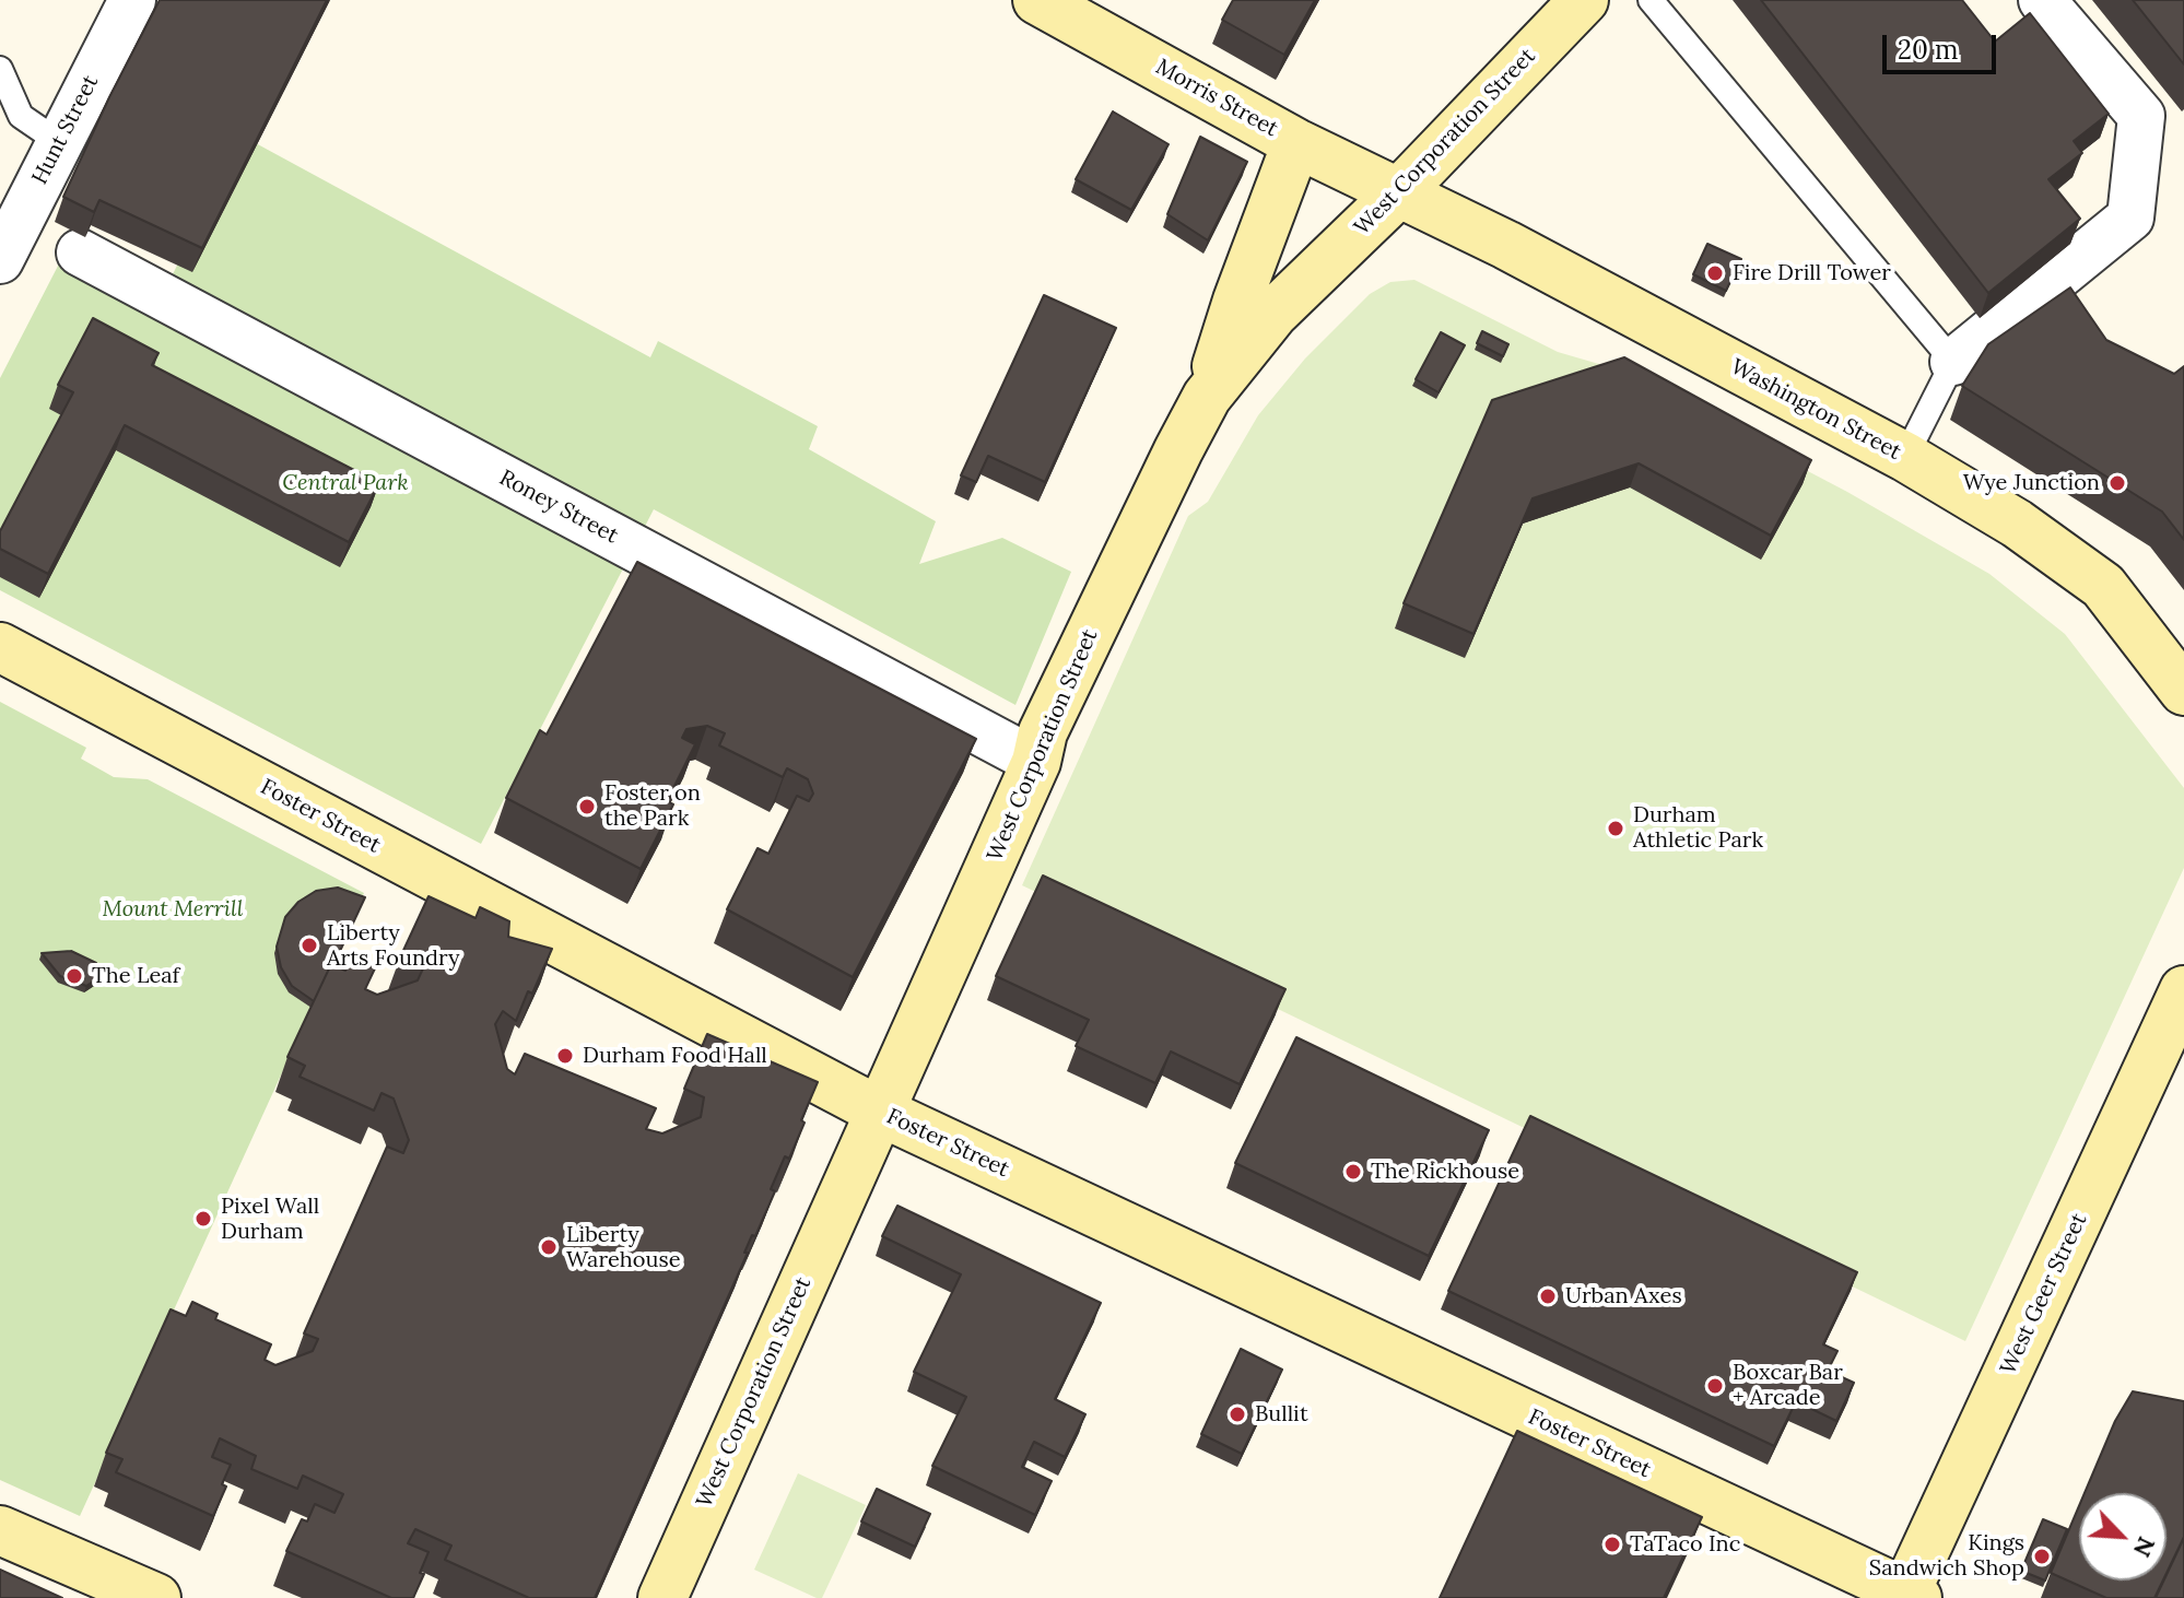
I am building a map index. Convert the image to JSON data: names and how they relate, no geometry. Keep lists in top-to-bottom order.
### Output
{
  "streets": {
    "street": [
      "Morris Street",
      "Hunt Street",
      "West Corporation Street",
      "Washington Street",
      "Roney Street",
      "Foster Street",
      "West Geer Street"
    ]
  },
  "crossings": [
    ["Morris Street", "West Corporation Street"],
    ["Morris Street", "Washington Street"],
    ["West Corporation Street", "Washington Street"],
    ["West Corporation Street", "Roney Street"],
    ["West Corporation Street", "Foster Street"],
    ["Foster Street", "West Geer Street"]
  ],
  "parks": ["Central Park", "Mount Merrill"],
  "places": [
    "Fire Drill Tower",
    "Wye Junction",
    "Foster on the Park",
    "Durham Athletic Park",
    "Liberty Arts Foundry",
    "The Leaf",
    "Durham Food Hall",
    "The Rickhouse",
    "Pixel Wall Durham",
    "Liberty Warehouse",
    "Urban Axes",
    "Boxcar Bar + Arcade",
    "Bullit",
    "TaTaco Inc",
    "Kings Sandwich Shop"
  ],
  "scale_bar": "20 m",
  "north": "bottom right"
}
